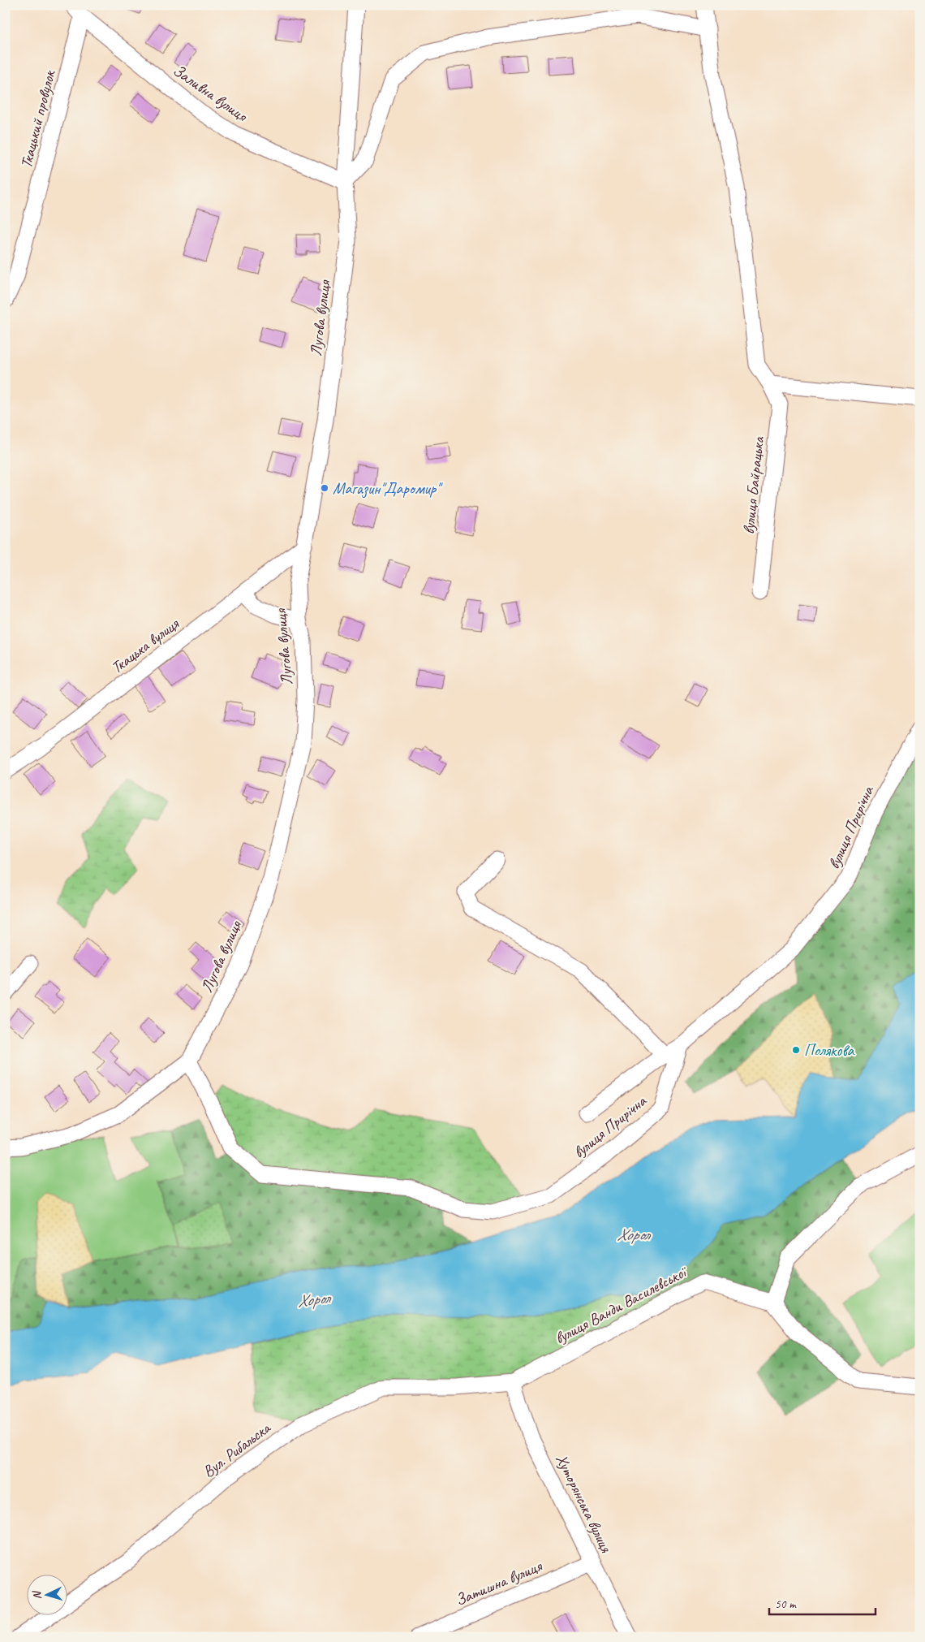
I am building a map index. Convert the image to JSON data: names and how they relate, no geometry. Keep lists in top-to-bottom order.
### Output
{
  "streets": {
    "street": [
      "Заливна вулиця",
      "Ткацький провулок",
      "Лугова вулиця",
      "вулиця Байрацька",
      "Ткацька вулиця",
      "вулиця Прирічна",
      "вулиця Ванди Василевської",
      "Вул. Рибальска",
      "Хуторянська вулиця",
      "Затишна вулиця"
    ]
  },
  "crossings": [
    ["Заливна вулиця", "Ткацький провулок"],
    ["Заливна вулиця", "Лугова вулиця"],
    ["Лугова вулиця", "Ткацька вулиця"],
    ["Лугова вулиця", "вулиця Прирічна"],
    ["вулиця Ванди Василевської", "Вул. Рибальска"],
    ["вулиця Ванди Василевської", "Хуторянська вулиця"],
    ["Вул. Рибальска", "Хуторянська вулиця"],
    ["Хуторянська вулиця", "Затишна вулиця"]
  ],
  "water": ["Хорол"],
  "places": ["Магазин\"Даромир\"", "Полякова"],
  "scale_bar": "50 m",
  "north": "left"
}
